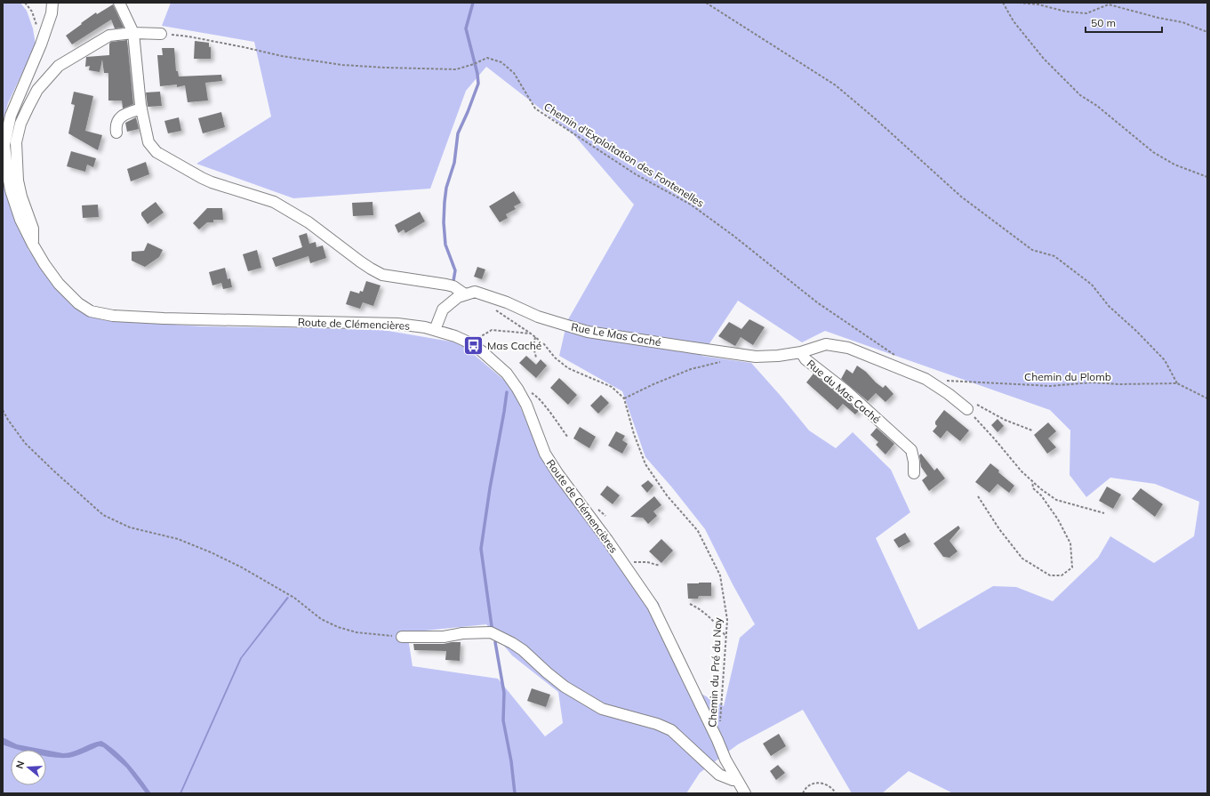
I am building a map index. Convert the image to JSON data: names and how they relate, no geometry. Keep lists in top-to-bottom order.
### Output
{
  "streets": {
    "street": ["Route de Clémencières", "Rue Le Mas Caché", "Rue du Mas Caché"],
    "path": ["Chemin d'Exploitation des Fontenelles", "Chemin du Plomb", "Chemin du Pré du Nay"]
  },
  "crossings": [
    ["Route de Clémencières", "Rue Le Mas Caché"],
    ["Rue Le Mas Caché", "Rue du Mas Caché"]
  ],
  "places": {
    "bus stop": ["Mas Caché"]
  },
  "scale_bar": "50 m",
  "north": "left"
}
